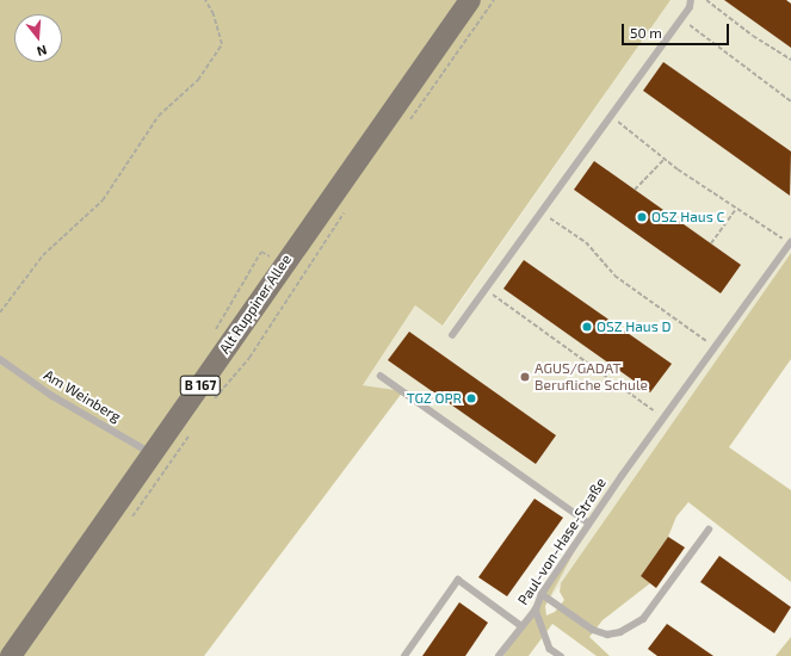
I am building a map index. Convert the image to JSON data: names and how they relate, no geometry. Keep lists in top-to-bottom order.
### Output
{
  "streets": {
    "main road": ["Alt Ruppiner Allee", "B 167"],
    "lane": ["Am Weinberg", "Paul-von-Hase-Straße"]
  },
  "crossings": [
    ["Alt Ruppiner Allee", "Am Weinberg"]
  ],
  "places": [
    "OSZ Haus C",
    "OSZ Haus D",
    "AGUS/GADAT Berufliche Schule",
    "TGZ OPR"
  ],
  "scale_bar": "50 m",
  "north": "bottom"
}
